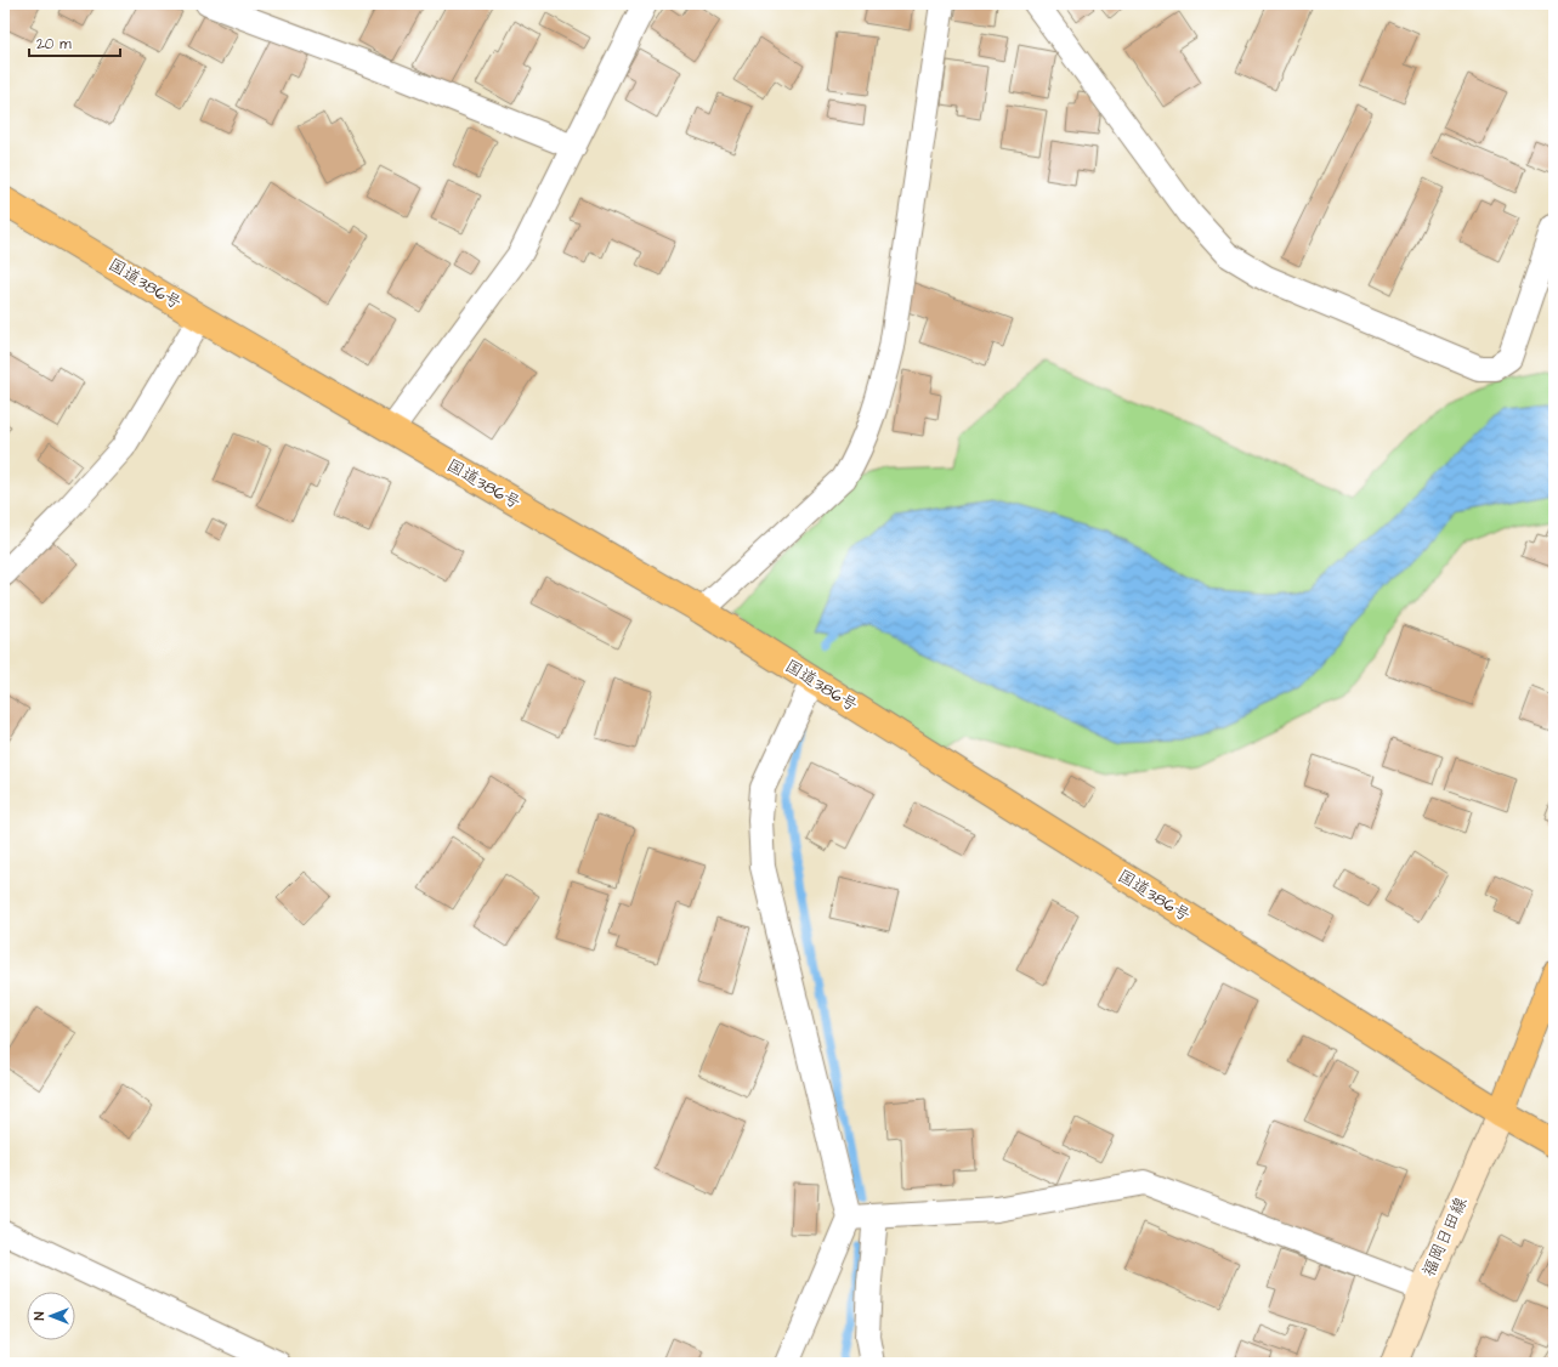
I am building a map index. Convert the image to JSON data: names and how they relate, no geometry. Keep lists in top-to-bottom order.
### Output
{
  "streets": {
    "main road": ["国道386号", "福岡日田線"]
  },
  "crossings": [
    ["国道386号", "福岡日田線"]
  ],
  "scale_bar": "20 m",
  "north": "left"
}
